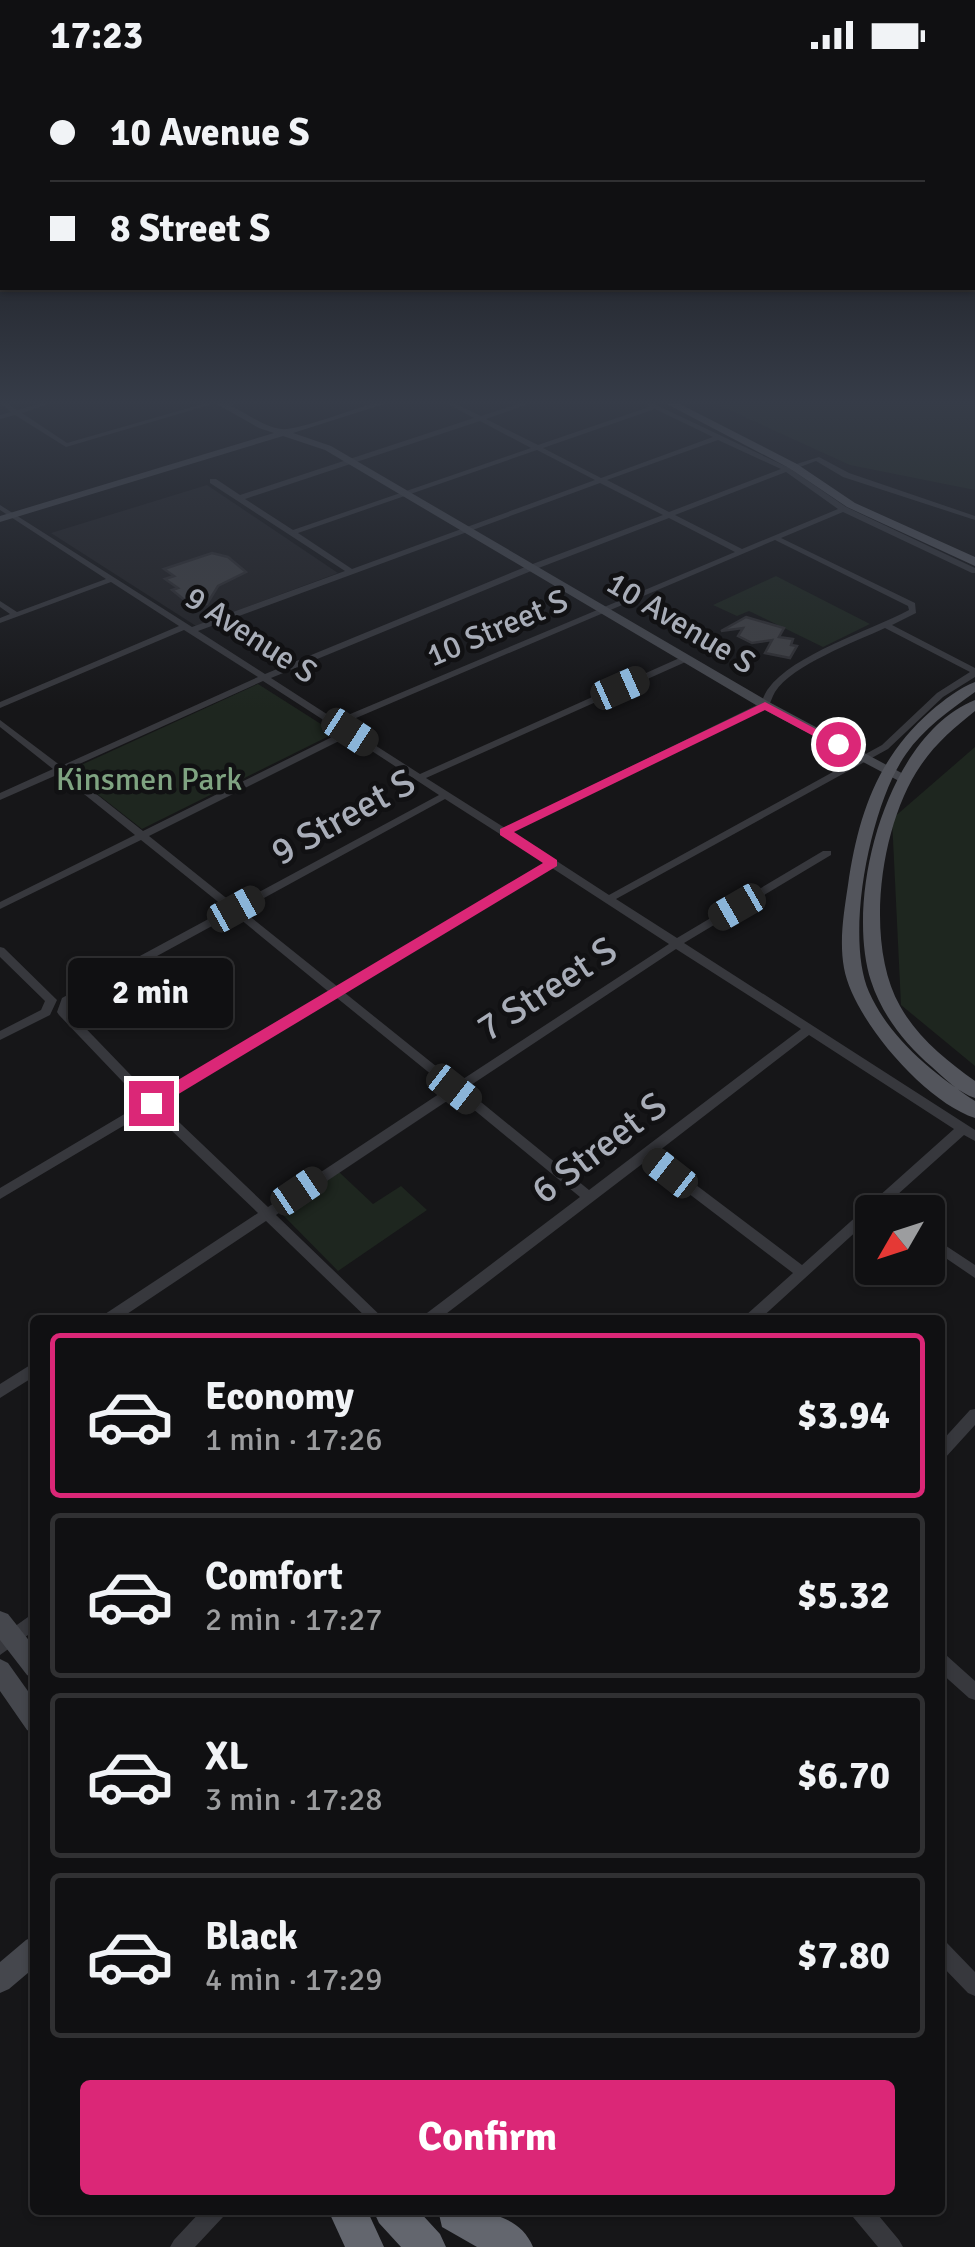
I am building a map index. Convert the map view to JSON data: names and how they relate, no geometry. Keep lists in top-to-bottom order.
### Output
{
  "streets": {
    "street": [
      "10 Avenue S",
      "10 Street S",
      "9 Avenue S",
      "9 Street S",
      "7 Street S",
      "6 Street S"
    ]
  },
  "crossings": [
    ["10 Avenue S", "10 Street S"],
    ["10 Avenue S", "9 Street S"],
    ["10 Street S", "9 Avenue S"],
    ["9 Avenue S", "9 Street S"],
    ["9 Avenue S", "7 Street S"],
    ["9 Avenue S", "6 Street S"]
  ],
  "parks": ["Kinsmen Park"],
  "north": "bottom left",
  "page": {
    "status": "17:23",
    "banner": ["10 Avenue S", "8 Street S"],
    "bubble": "2 min",
    "list": [
      {
        "name": "Economy",
        "note": "1 min · 17:26",
        "value": "$3.94"
      },
      {
        "name": "Comfort",
        "note": "2 min · 17:27",
        "value": "$5.32"
      },
      {
        "name": "XL",
        "note": "3 min · 17:28",
        "value": "$6.70"
      },
      {
        "name": "Black",
        "note": "4 min · 17:29",
        "value": "$7.80"
      }
    ],
    "buttons": "Confirm"
  }
}
